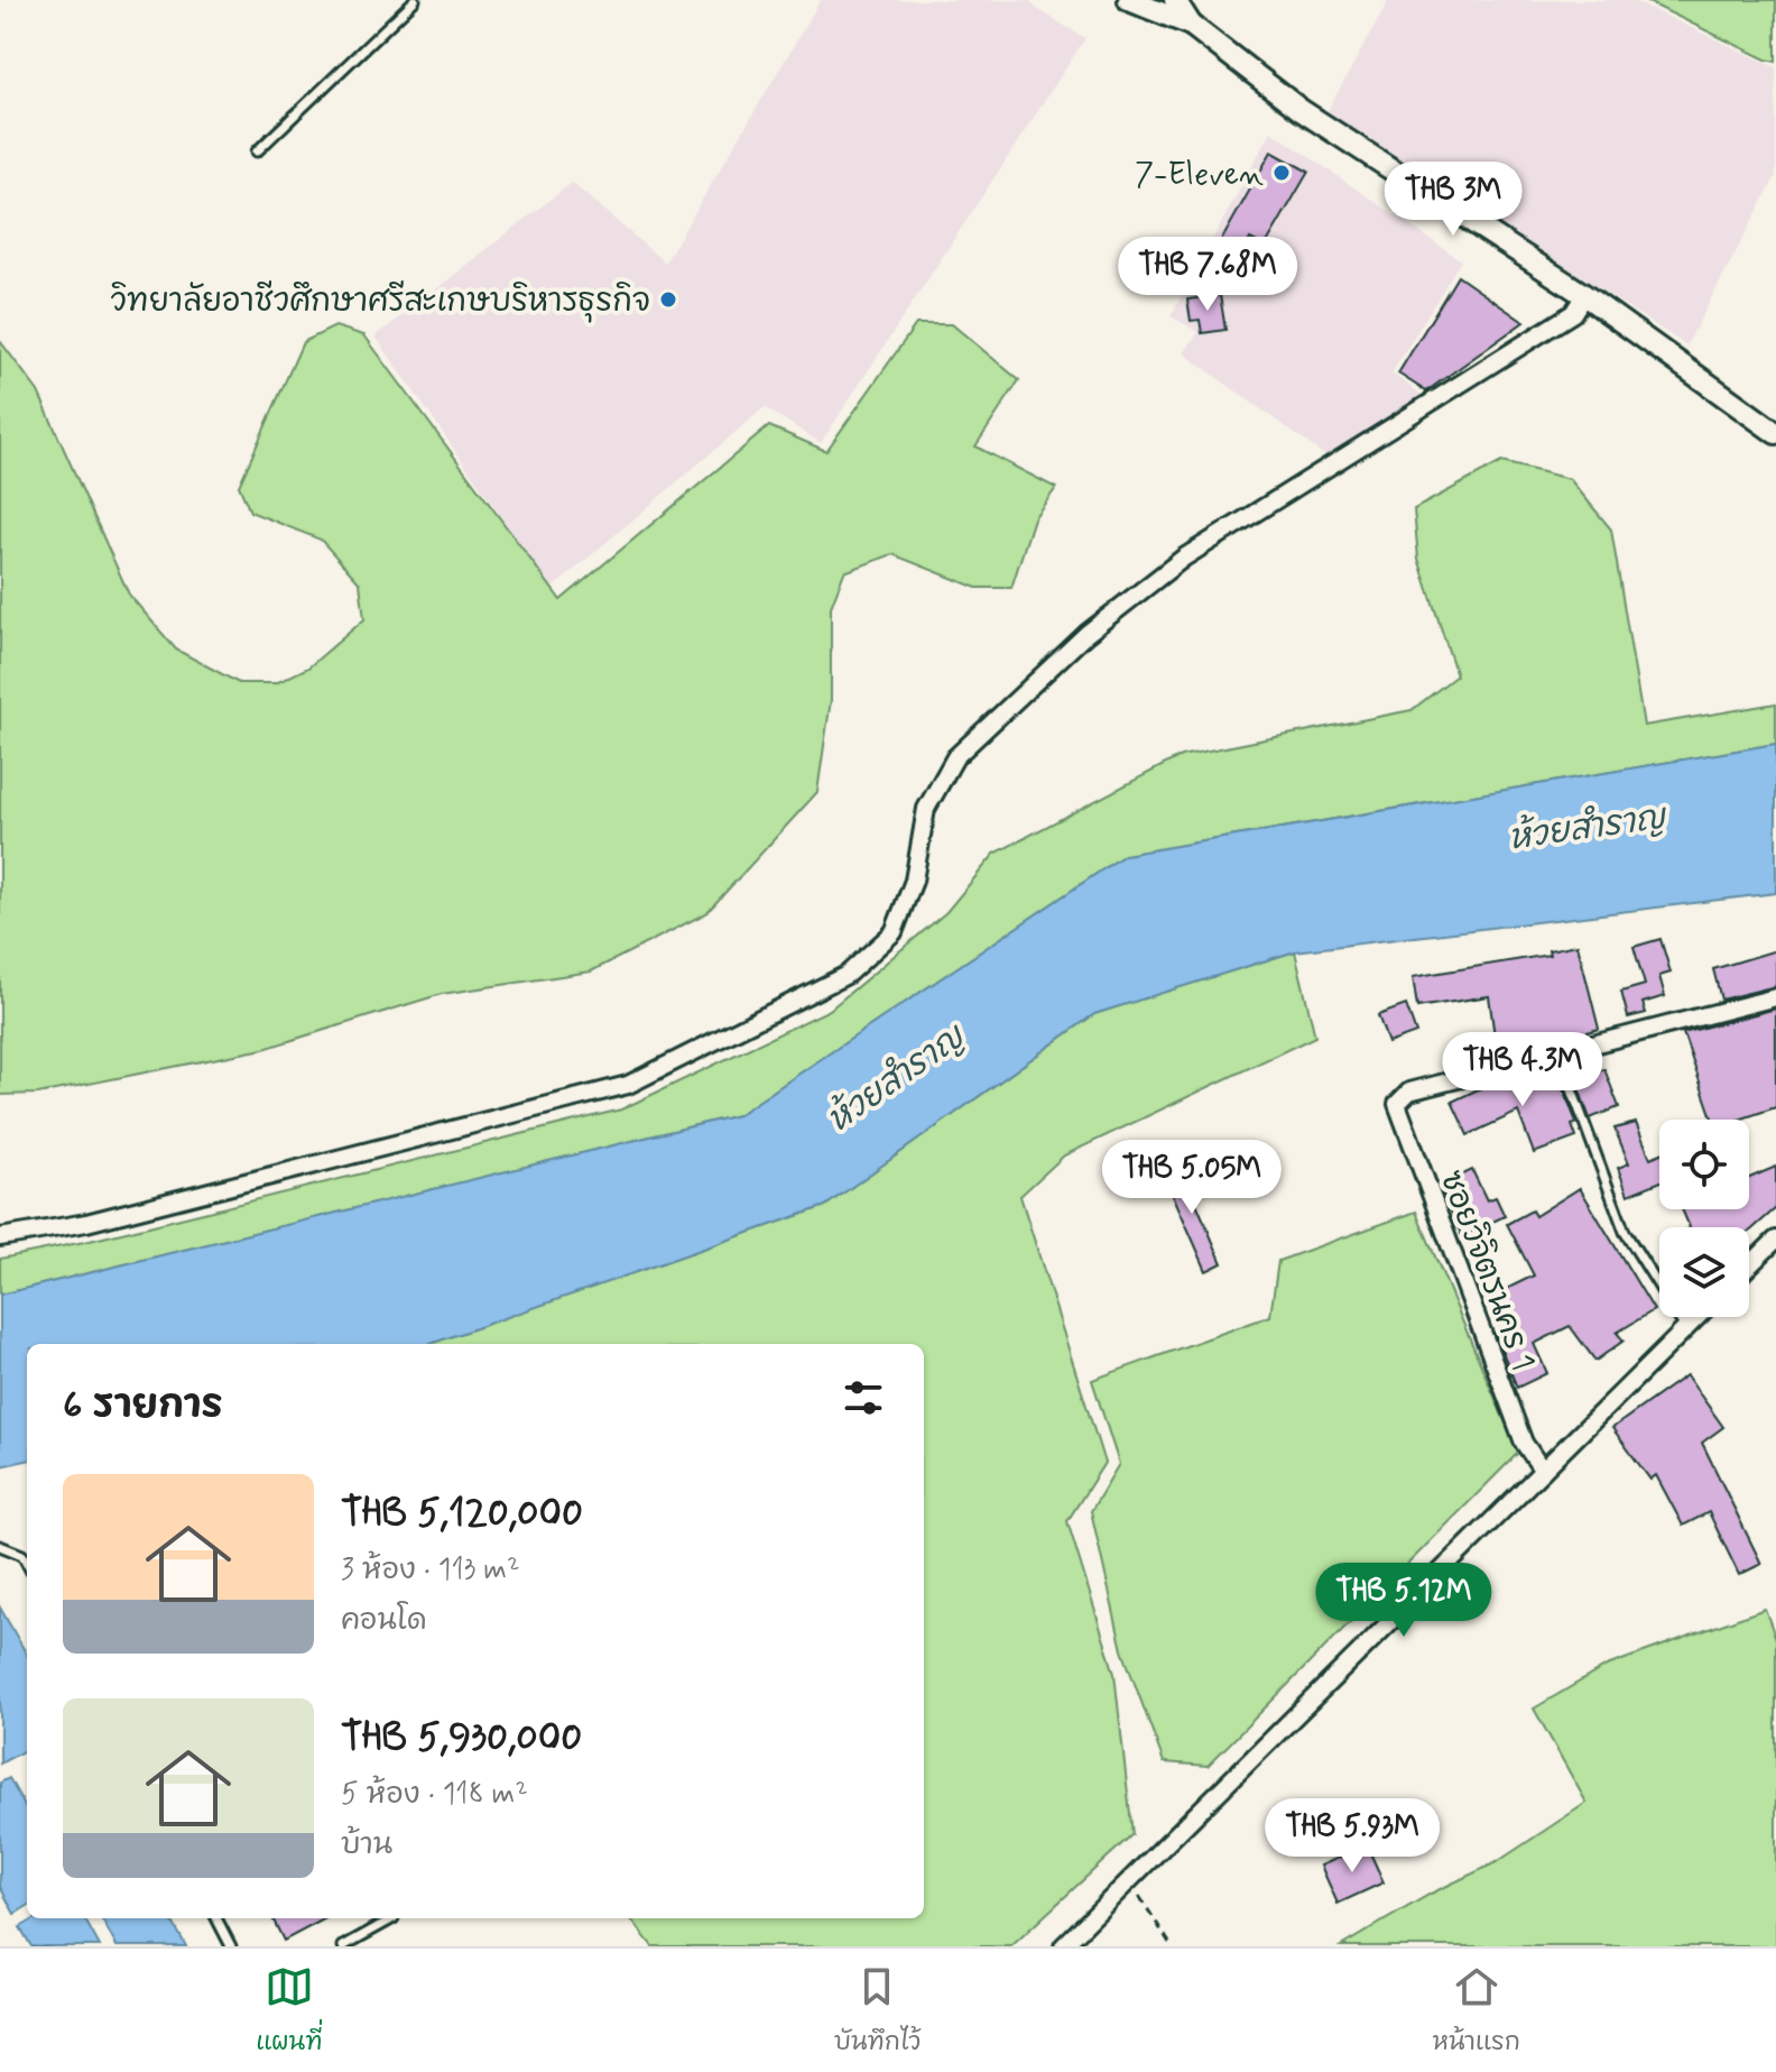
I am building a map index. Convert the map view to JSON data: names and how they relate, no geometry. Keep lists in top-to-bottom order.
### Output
{
  "streets": {
    "street": ["ซอยวิจิตรนคร 1"]
  },
  "water": ["ห้วยสำราญ"],
  "places": ["7-Eleven", "วิทยาลัยอาชีวศึกษาศรีสะเกษบริหารธุรกิจ"],
  "page": {
    "price": [
      "THB 3M",
      "THB 7.68M",
      "THB 4.3M",
      "THB 5.05M",
      "THB 5.12M",
      "THB 5.93M"
    ],
    "heading": "6 รายการ",
    "list": [
      {
        "name": "THB 5,120,000",
        "note": "3 ห้อง · 113 m² · คอนโด"
      },
      {
        "name": "THB 5,930,000",
        "note": "5 ห้อง · 118 m² · บ้าน"
      }
    ],
    "tabs": ["แผนที่", "บันทึกไว้", "หน้าแรก"]
  }
}
